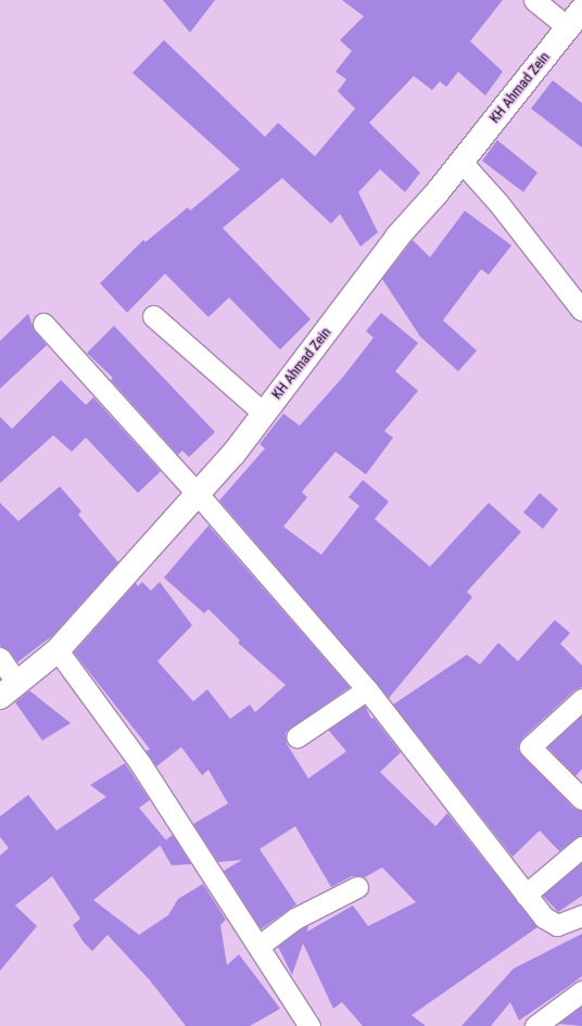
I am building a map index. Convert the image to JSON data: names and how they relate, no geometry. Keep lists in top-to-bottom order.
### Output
{
  "streets": {
    "street": ["KH Ahmad Zein"]
  }
}
